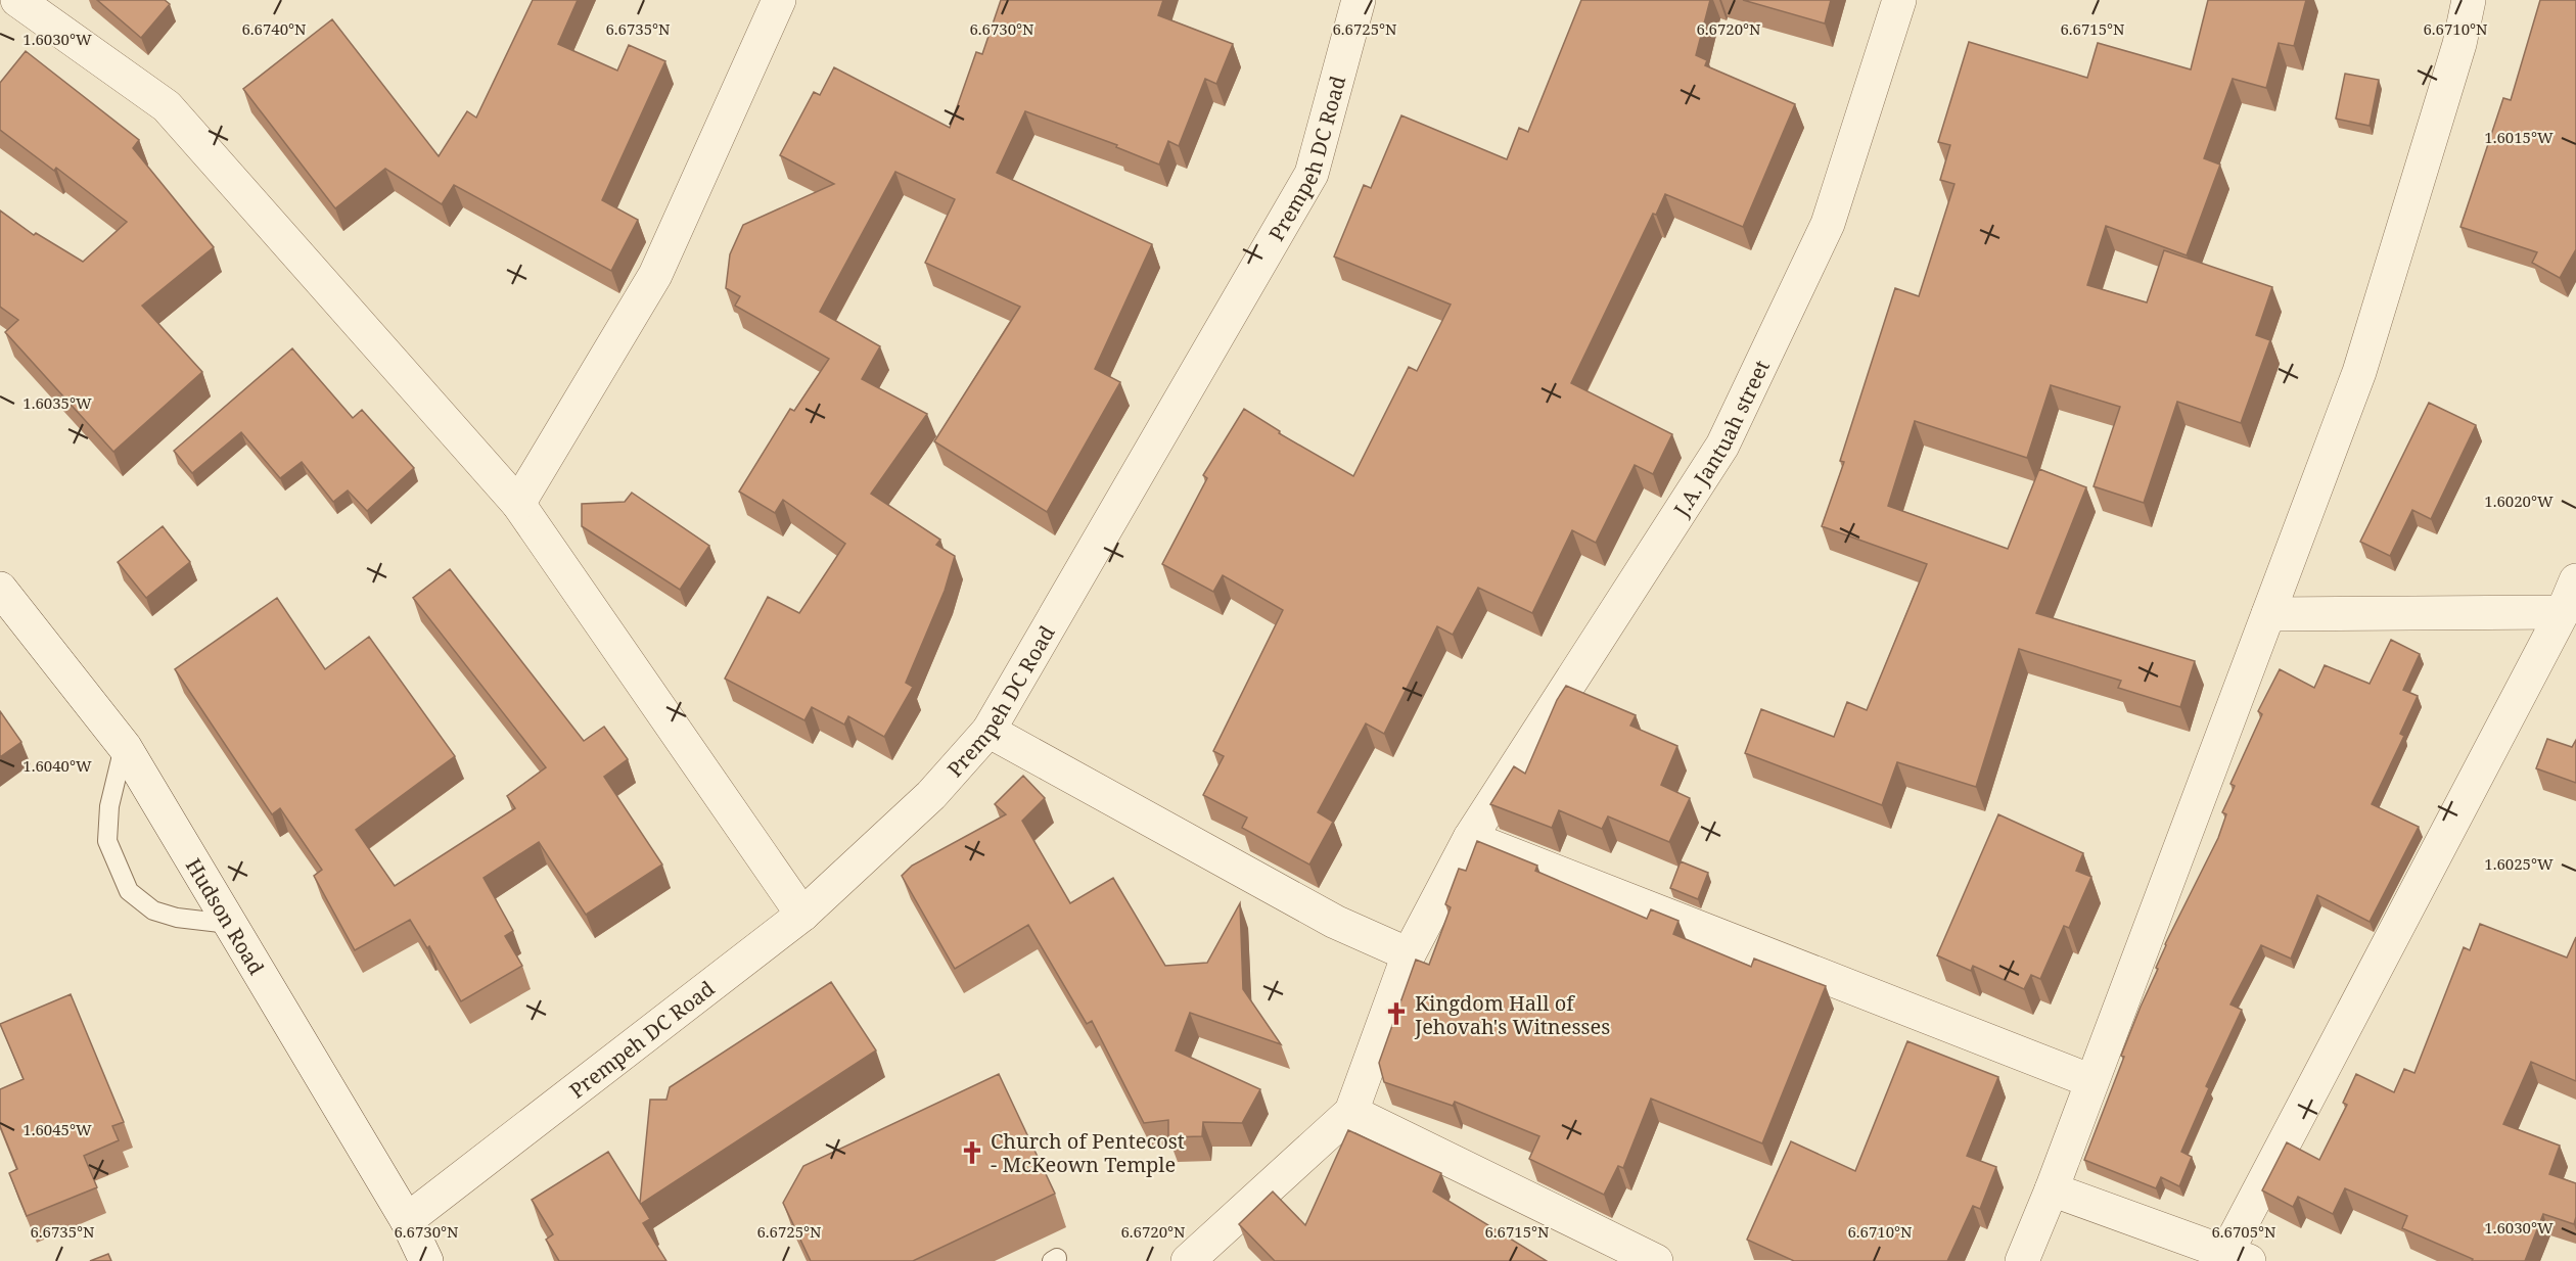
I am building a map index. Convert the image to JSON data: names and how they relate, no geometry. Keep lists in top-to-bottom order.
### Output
{
  "streets": {
    "street": ["Prempeh DC Road", "J.A. Jantuah street", "Hudson Road"]
  },
  "crossings": [
    ["Prempeh DC Road", "Hudson Road"]
  ],
  "places": {
    "church": ["Kingdom Hall of Jehovah's Witnesses", "Church of Pentecost - McKeown Temple"]
  },
  "coordinates": [
    "6.6740°N",
    "6.6735°N",
    "6.6730°N",
    "6.6725°N",
    "6.6720°N",
    "6.6715°N",
    "6.6710°N",
    "1.6030°W",
    "1.6015°W",
    "1.6035°W",
    "1.6020°W",
    "1.6040°W",
    "1.6025°W",
    "1.6045°W",
    "6.6705°N"
  ]
}
